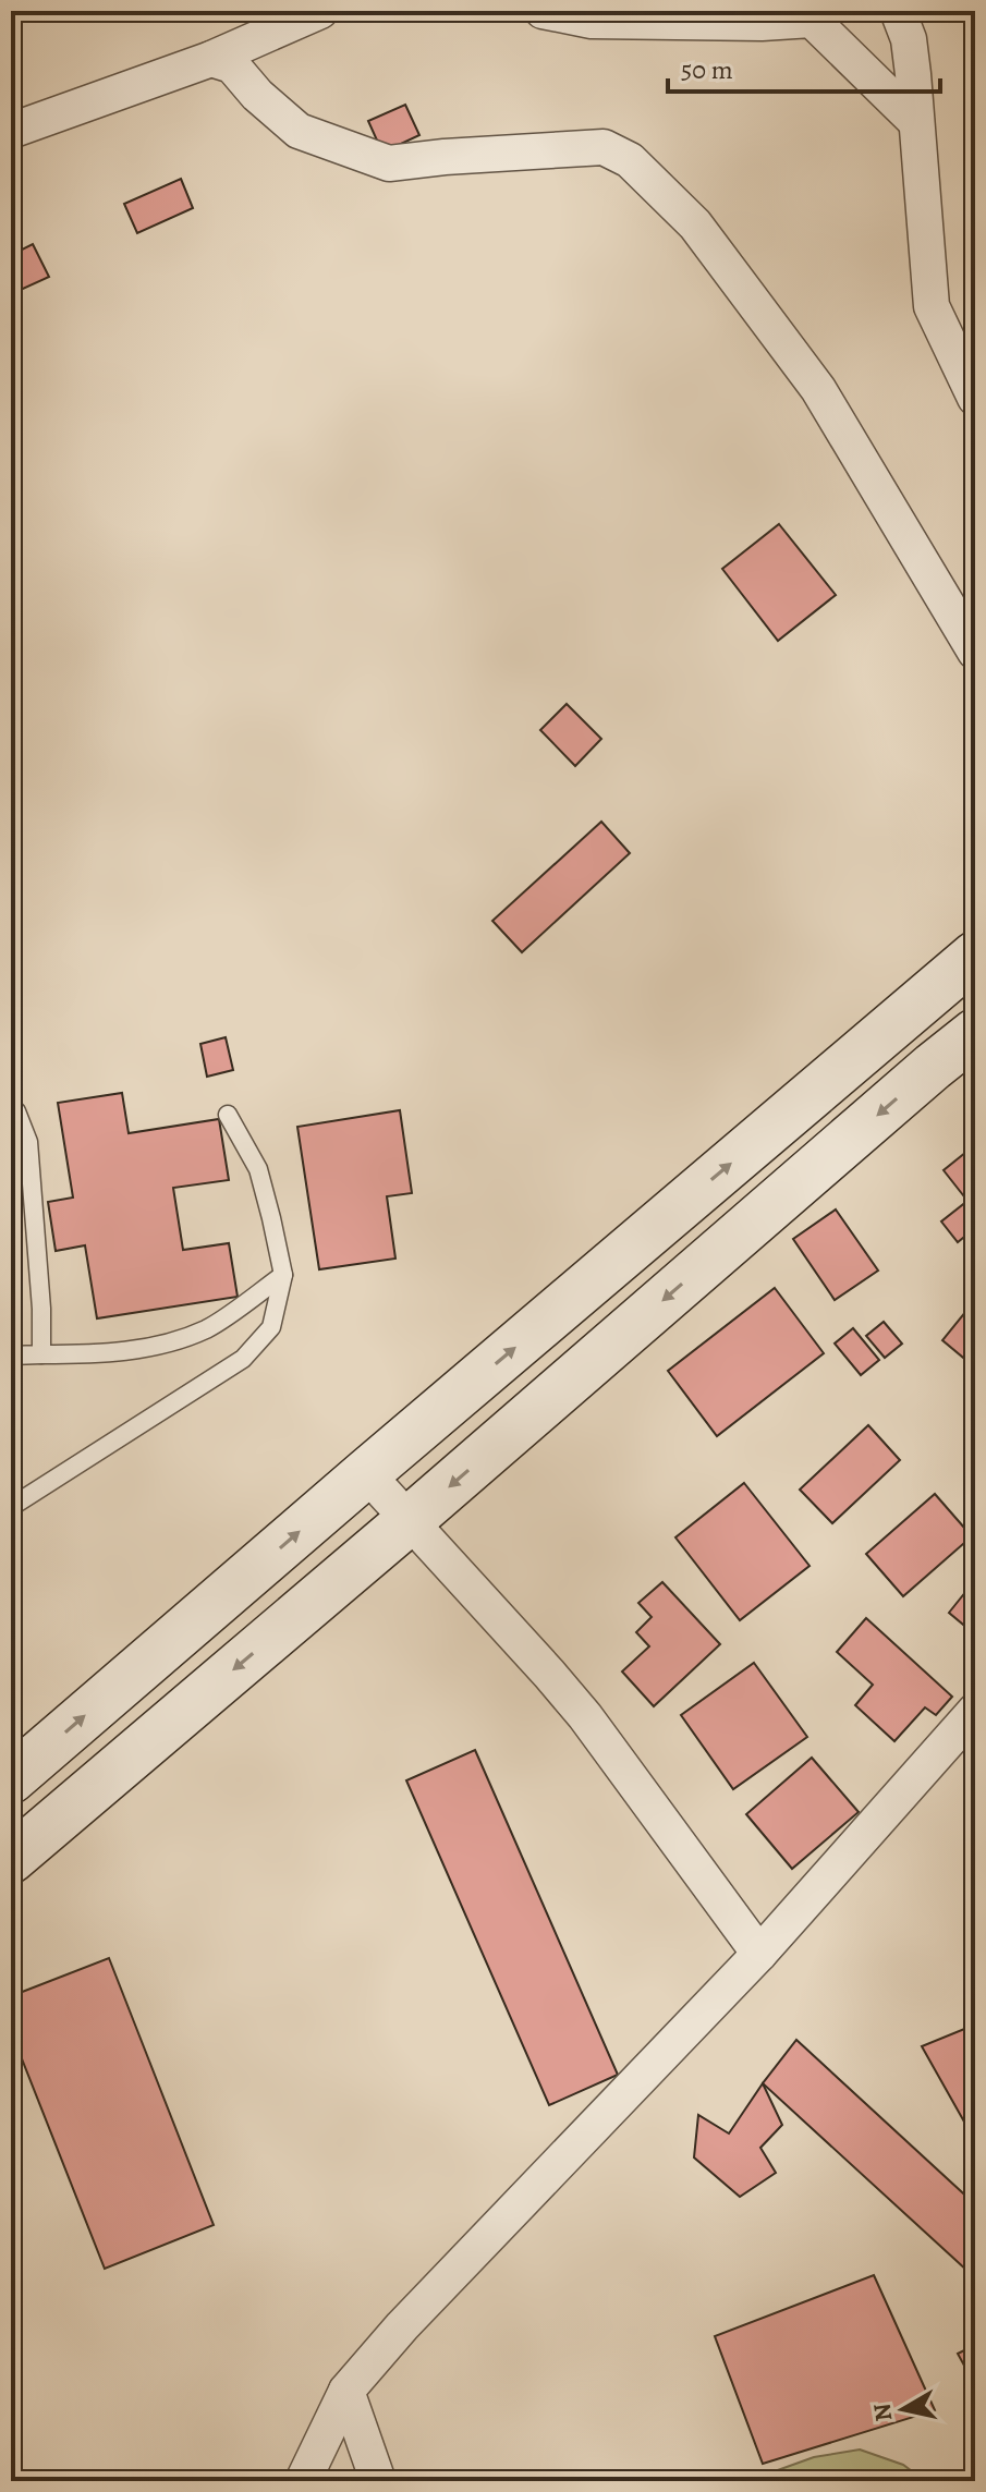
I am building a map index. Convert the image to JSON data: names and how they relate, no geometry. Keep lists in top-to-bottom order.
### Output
{
  "scale_bar": "50 m",
  "north": "left"
}
